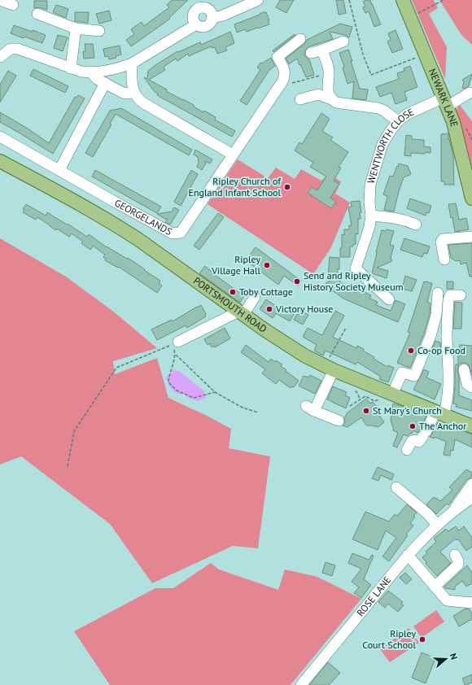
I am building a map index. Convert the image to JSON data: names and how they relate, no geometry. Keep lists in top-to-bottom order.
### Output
{
  "streets": {
    "main road": ["NEWARK LANE", "PORTSMOUTH ROAD"],
    "street": ["WENTWORTH CLOSE", "GEORGELANDS", "ROSE LANE"]
  },
  "crossings": [
    ["NEWARK LANE", "WENTWORTH CLOSE"]
  ],
  "places": [
    "Ripley Church of England Infant School",
    "Ripley Village Hall",
    "Send and Ripley History Society Museum",
    "Toby Cottage",
    "Victory House",
    "Co-op Food",
    "St Mary's Church",
    "The Anchor",
    "Ripley Court School"
  ],
  "north": "right"
}
